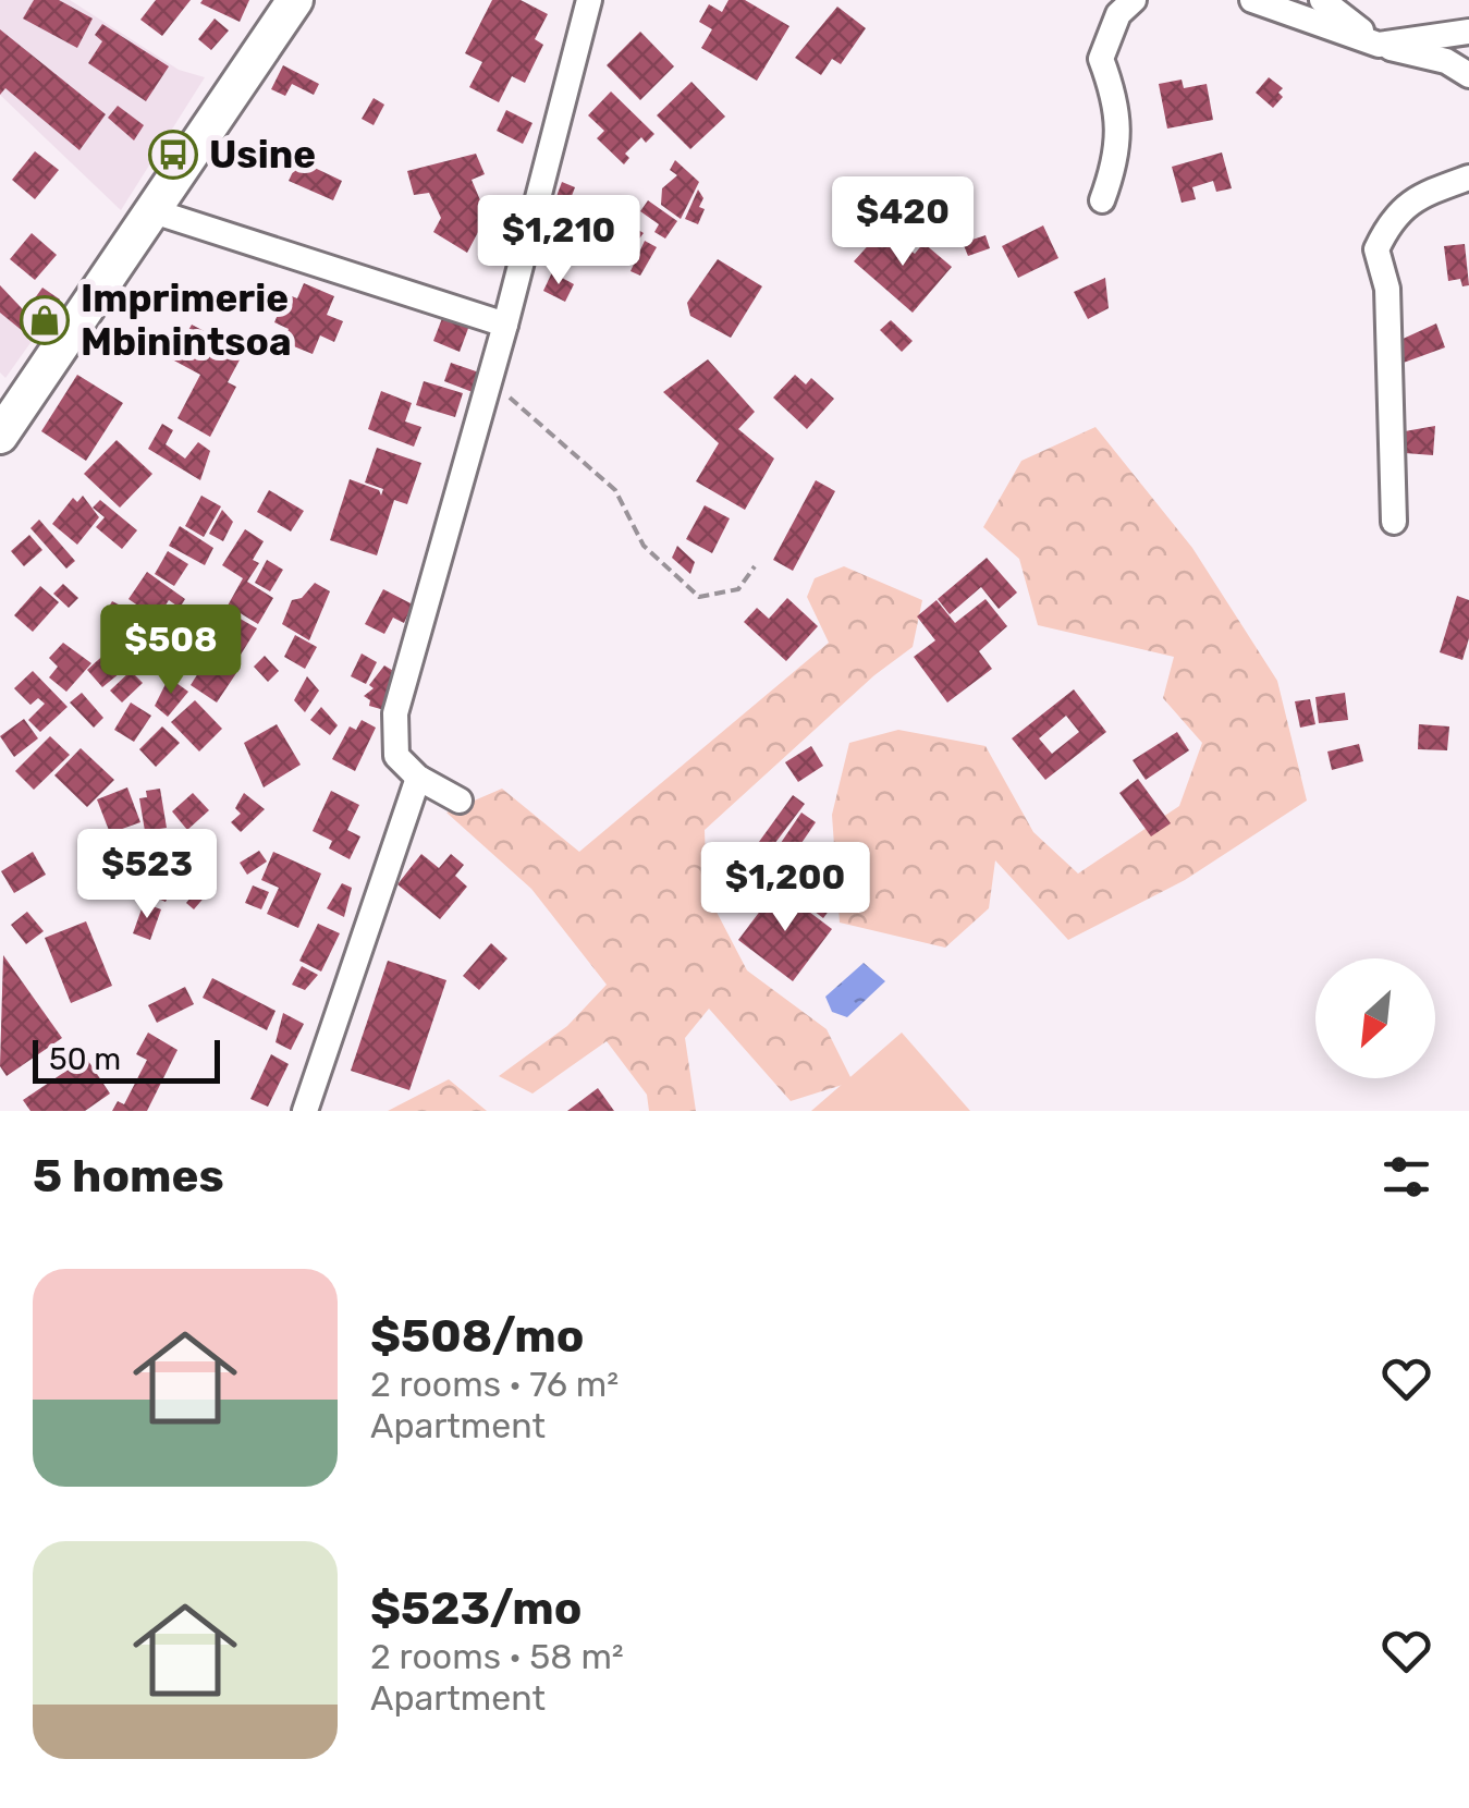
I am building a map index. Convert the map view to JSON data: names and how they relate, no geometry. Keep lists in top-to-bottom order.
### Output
{
  "places": {
    "bus stop": ["Usine"],
    "shop": ["Imprimerie Mbinintsoa"]
  },
  "scale_bar": "50 m",
  "north": "bottom left",
  "page": {
    "price": [
      "$420",
      "$1,210",
      "$508",
      "$523",
      "$1,200"
    ],
    "scale": "50 m",
    "heading": "5 homes",
    "list": [
      {
        "name": "$508/mo",
        "note": "2 rooms · 76 m² · Apartment"
      },
      {
        "name": "$523/mo",
        "note": "2 rooms · 58 m² · Apartment"
      }
    ]
  }
}
